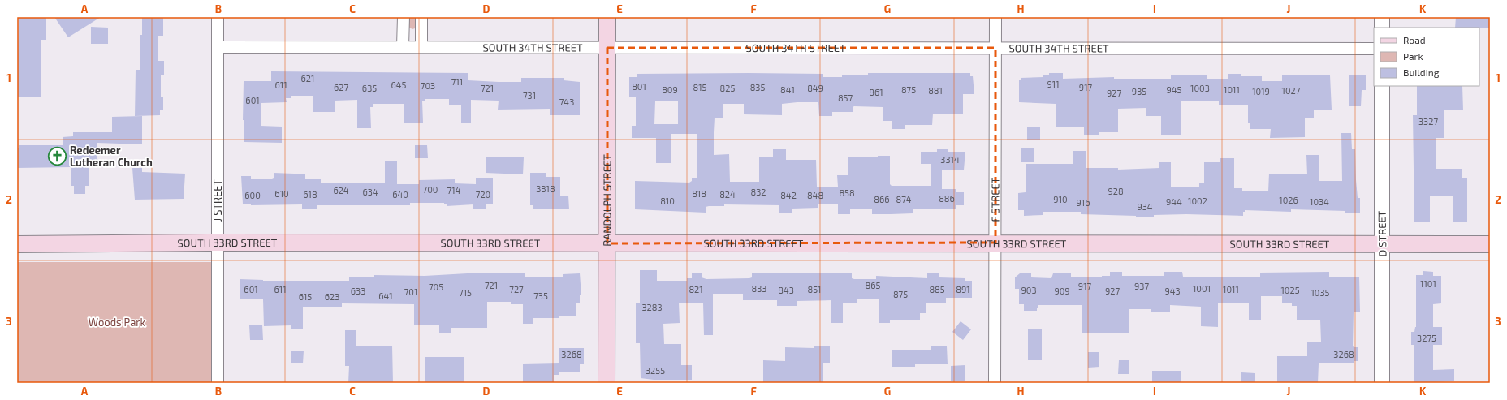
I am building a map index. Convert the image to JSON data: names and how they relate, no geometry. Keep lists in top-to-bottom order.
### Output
{
  "streets": {
    "main road": ["RANDOLPH STREET", "SOUTH 33RD STREET"],
    "street": [
      "SOUTH 34TH STREET",
      "J STREET",
      "F STREET",
      "D STREET"
    ]
  },
  "crossings": [
    ["SOUTH 34TH STREET", "J STREET"],
    ["SOUTH 34TH STREET", "RANDOLPH STREET"],
    ["SOUTH 34TH STREET", "F STREET"],
    ["J STREET", "SOUTH 33RD STREET"],
    ["RANDOLPH STREET", "SOUTH 33RD STREET"],
    ["F STREET", "SOUTH 33RD STREET"],
    ["D STREET", "SOUTH 33RD STREET"]
  ],
  "parks": ["Woods Park"],
  "places": {
    "church": ["Redeemer Lutheran Church"]
  },
  "house_numbers": [
    "621",
    "711",
    "911",
    "611",
    "645",
    "703",
    "801",
    "627",
    "815",
    "835",
    "917",
    "635",
    "721",
    "825",
    "849",
    "1003",
    "809",
    "841",
    "875",
    "945",
    "1011",
    "881",
    "1027",
    "935",
    "1019",
    "861",
    "927",
    "731",
    "857",
    "601",
    "743",
    "3327",
    "3314",
    "3318",
    "700",
    "624",
    "714",
    "928",
    "634",
    "832",
    "858",
    "610",
    "818",
    "618",
    "640",
    "720",
    "824",
    "600",
    "842",
    "848",
    "886",
    "866",
    "874",
    "910",
    "1026",
    "810",
    "1002",
    "944",
    "1034",
    "916",
    "934",
    "1101",
    "721",
    "865",
    "917",
    "937",
    "705",
    "833",
    "1001",
    "601",
    "611",
    "727",
    "821",
    "851",
    "885",
    "891",
    "1011",
    "843",
    "903",
    "1025",
    "633",
    "909",
    "927",
    "943",
    "701",
    "715",
    "1035",
    "875",
    "641",
    "735",
    "615",
    "623",
    "3283",
    "3275",
    "3268",
    "3268",
    "3255"
  ],
  "legend": ["Road", "Park", "Building"],
  "grid": {
    "columns": [
      "A",
      "B",
      "C",
      "D",
      "E",
      "F",
      "G",
      "H",
      "I",
      "J",
      "K"
    ],
    "rows": ["1", "2", "3"]
  }
}
